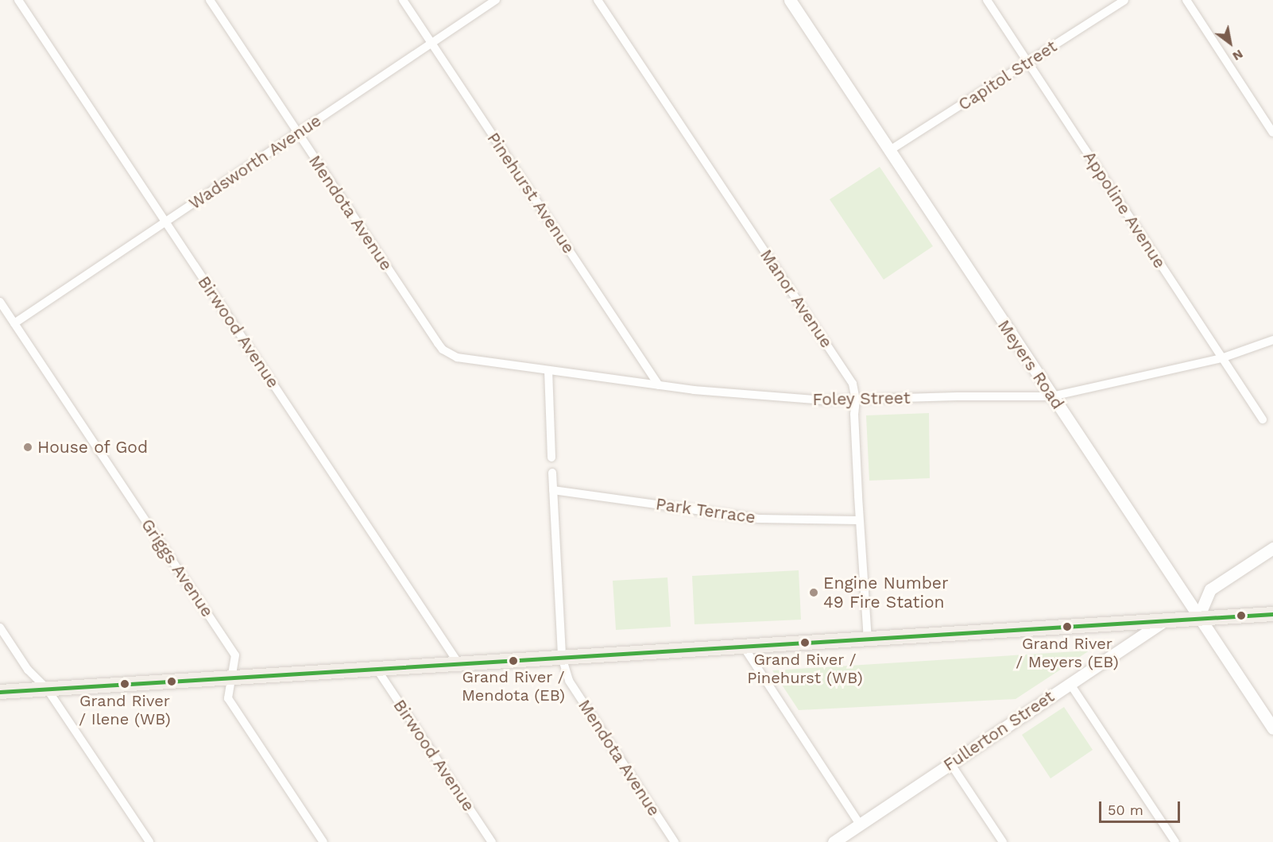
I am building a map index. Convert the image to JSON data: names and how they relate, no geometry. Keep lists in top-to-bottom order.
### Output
{
  "streets": {
    "street": [
      "Capitol Street",
      "Wadsworth Avenue",
      "Pinehurst Avenue",
      "Appoline Avenue",
      "Mendota Avenue",
      "Manor Avenue",
      "Birwood Avenue",
      "Meyers Road",
      "Foley Street",
      "Park Terrace",
      "Griggs Avenue",
      "Fullerton Street"
    ]
  },
  "crossings": [
    ["Capitol Street", "Appoline Avenue"],
    ["Capitol Street", "Meyers Road"],
    ["Wadsworth Avenue", "Pinehurst Avenue"],
    ["Wadsworth Avenue", "Mendota Avenue"],
    ["Wadsworth Avenue", "Birwood Avenue"],
    ["Wadsworth Avenue", "Griggs Avenue"],
    ["Pinehurst Avenue", "Foley Street"],
    ["Appoline Avenue", "Foley Street"],
    ["Mendota Avenue", "Foley Street"],
    ["Mendota Avenue", "Park Terrace"],
    ["Manor Avenue", "Foley Street"],
    ["Manor Avenue", "Park Terrace"],
    ["Meyers Road", "Foley Street"]
  ],
  "places": [
    "House of God",
    "Engine Number 49 Fire Station",
    "Grand River / Meyers (EB)",
    "Grand River / Pinehurst (WB)",
    "Grand River / Mendota (EB)",
    "Grand River / Ilene (WB)"
  ],
  "scale_bar": "50 m",
  "north": "bottom right"
}
